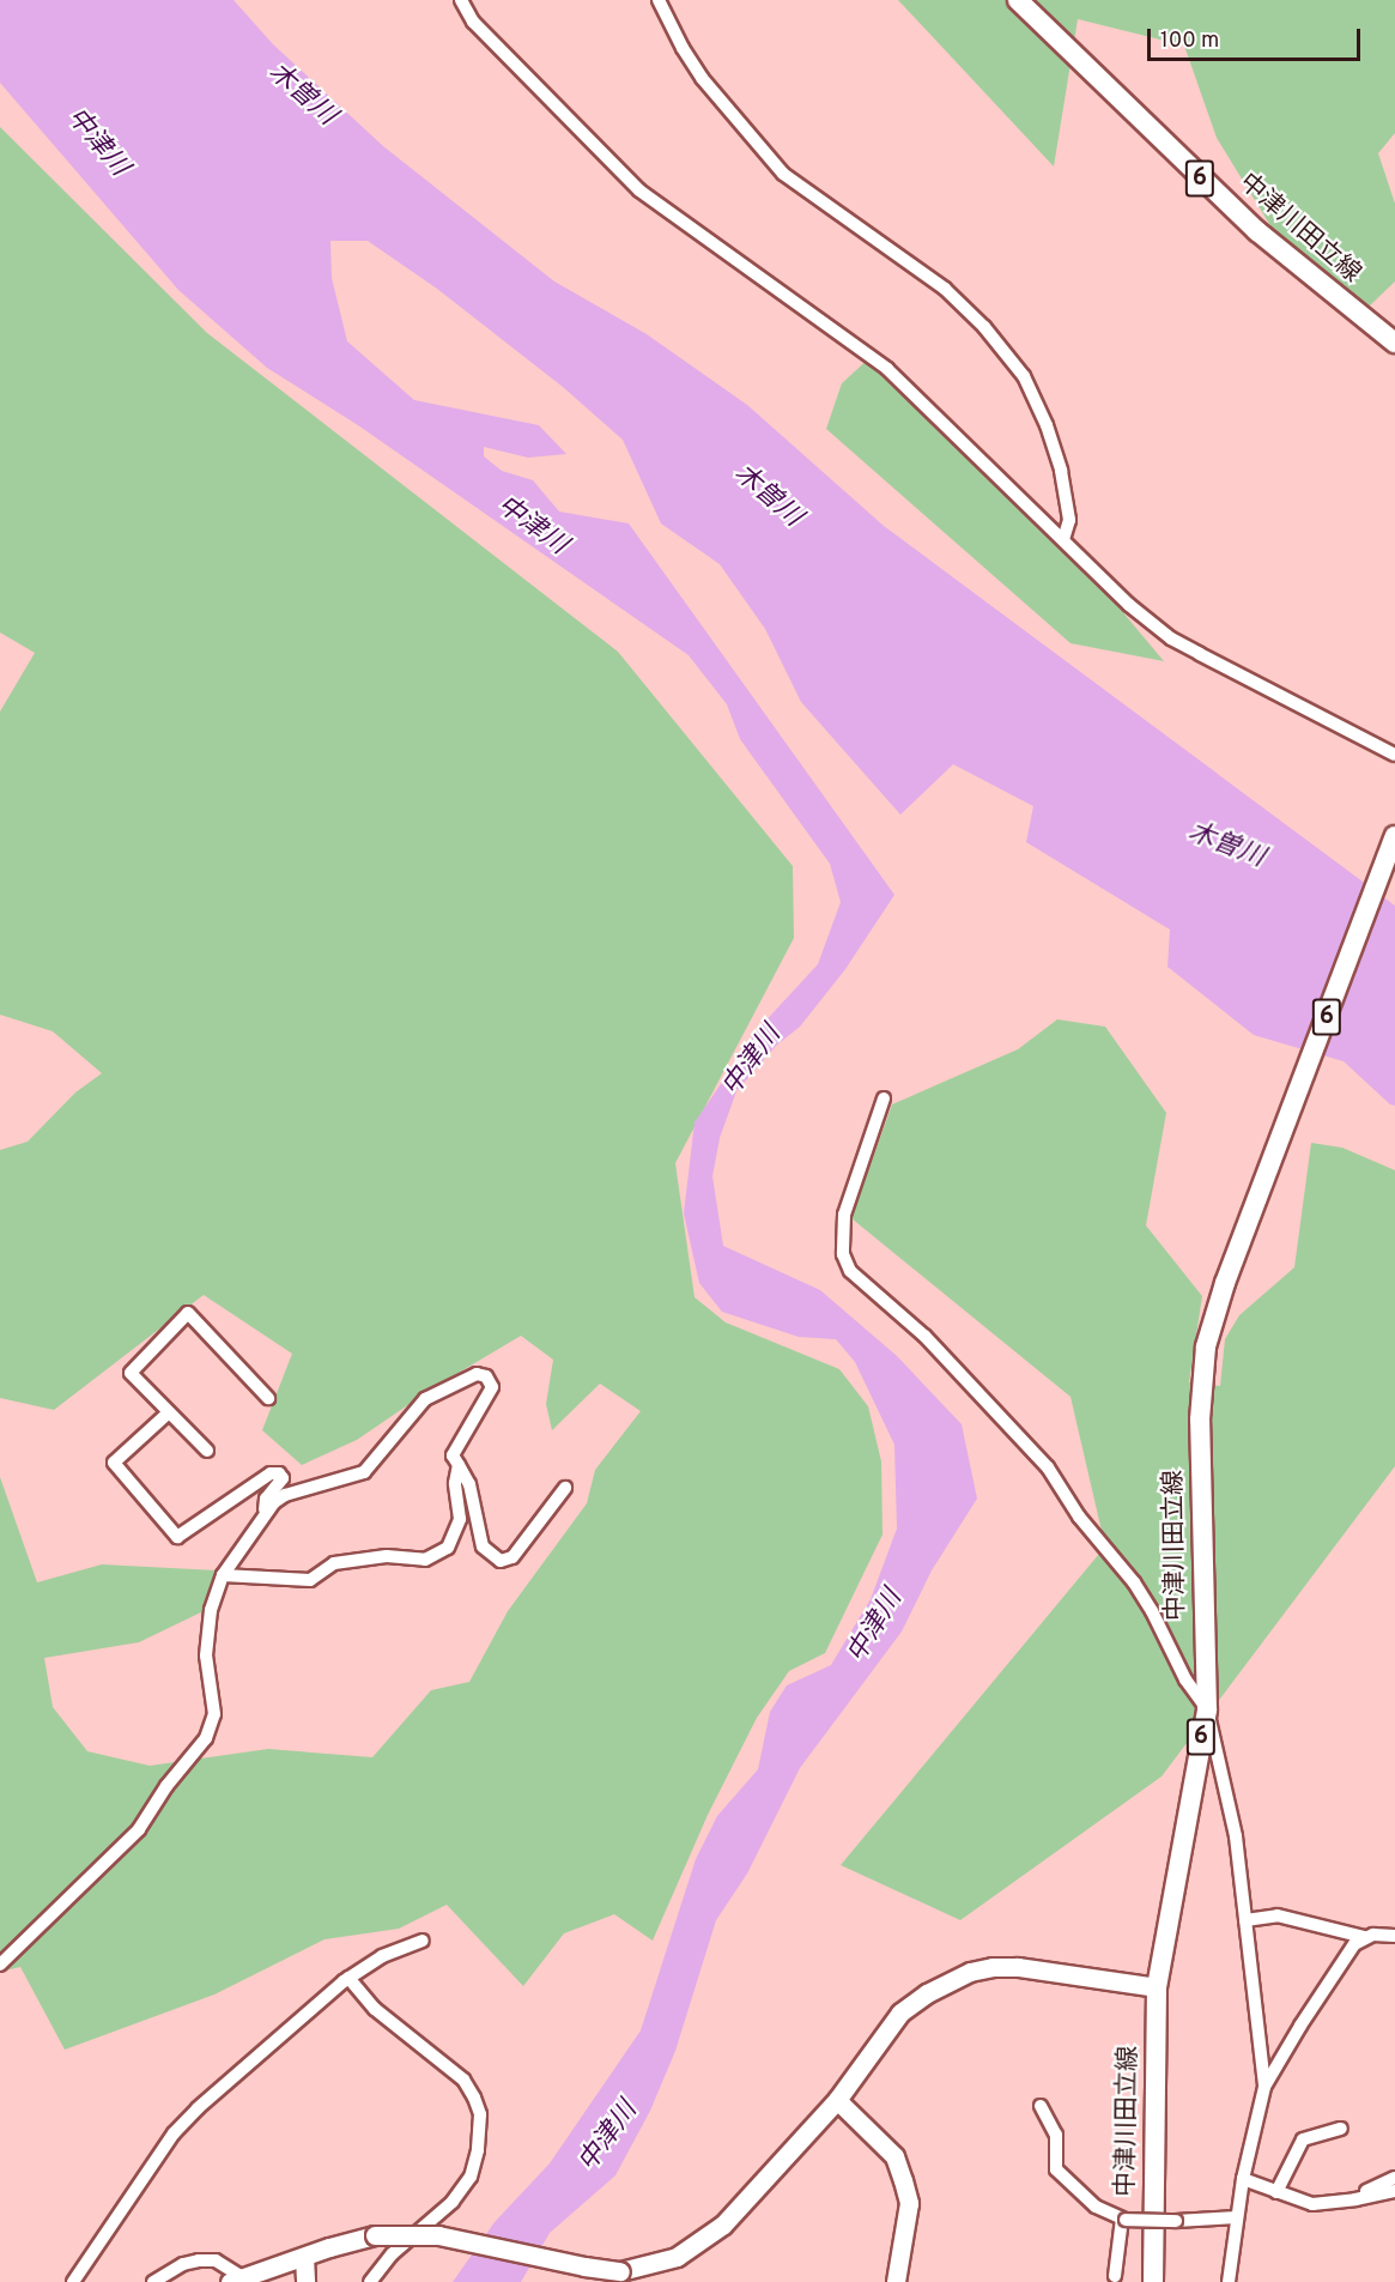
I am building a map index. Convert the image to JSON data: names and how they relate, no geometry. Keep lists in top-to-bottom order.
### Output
{
  "streets": {
    "main road": ["6", "中津川田立線"]
  },
  "water": ["木曽川", "中津川"],
  "scale_bar": "100 m"
}
